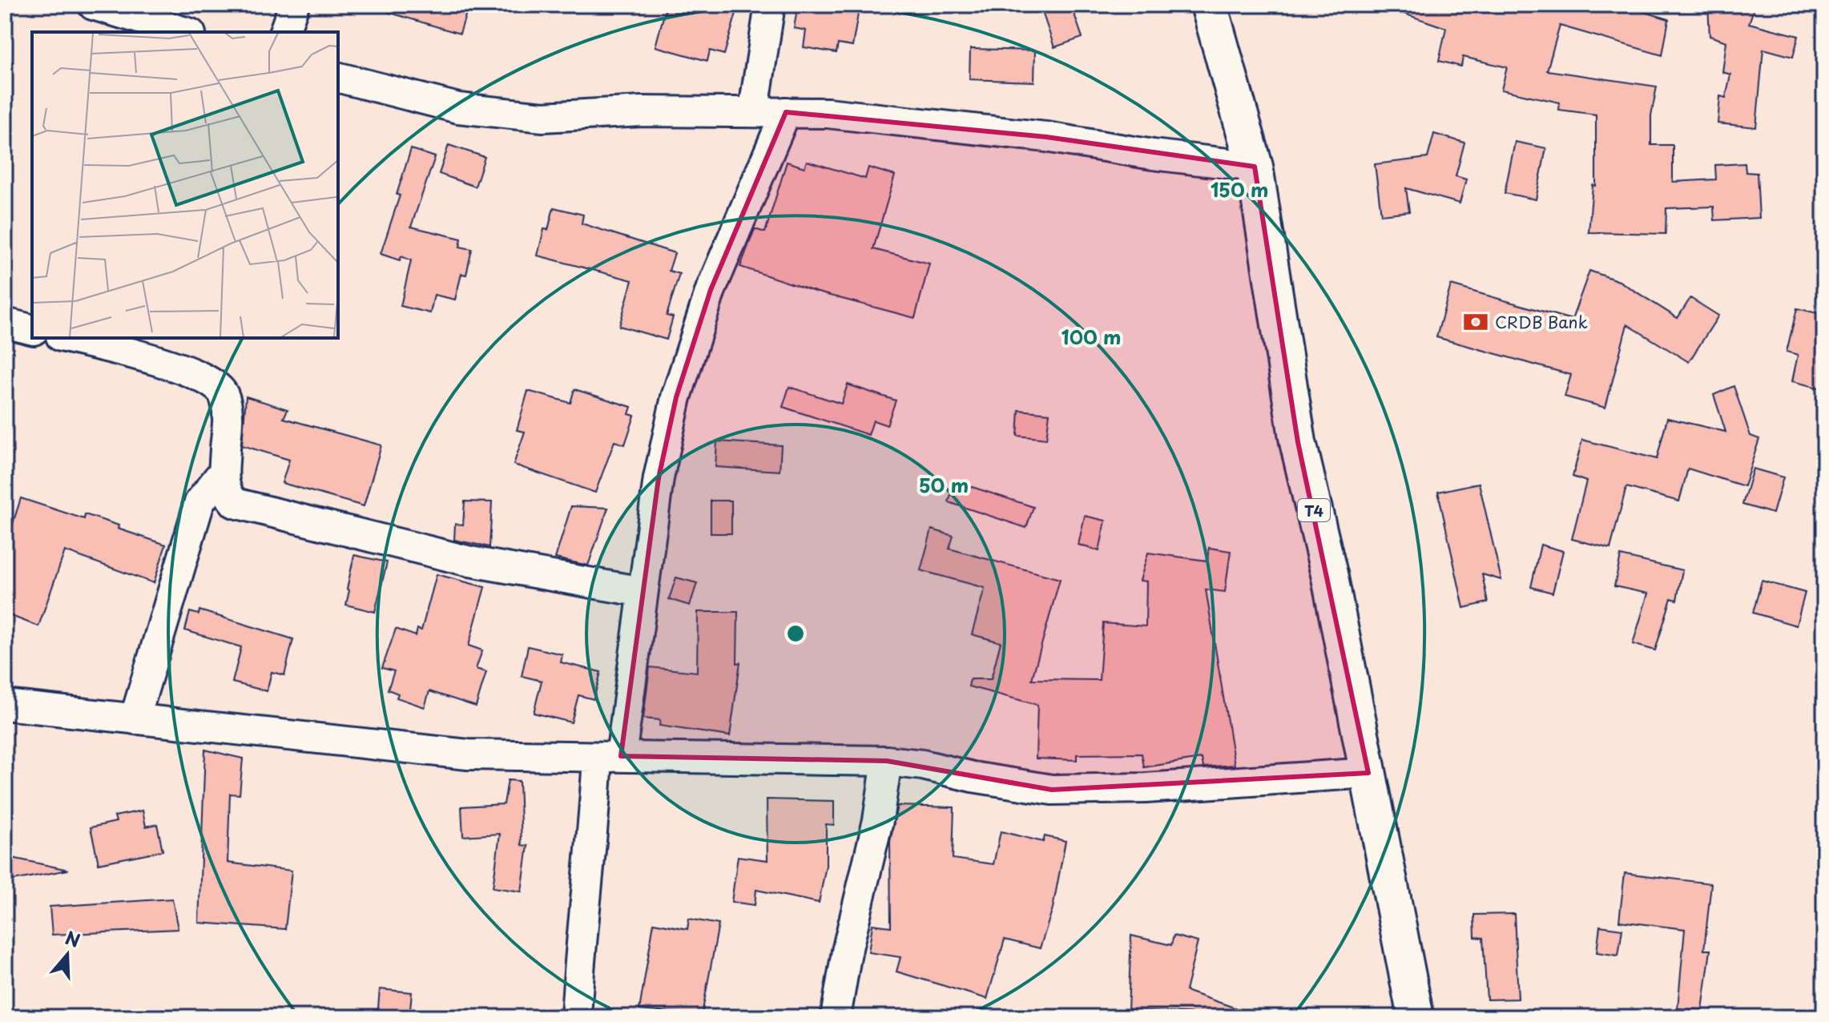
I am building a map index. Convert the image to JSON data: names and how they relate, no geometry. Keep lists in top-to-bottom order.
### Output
{
  "streets": {
    "highway": ["T4"]
  },
  "places": {
    "bank": ["CRDB Bank"]
  },
  "north": "top",
  "rings": ["150 m", "100 m", "50 m"]
}
